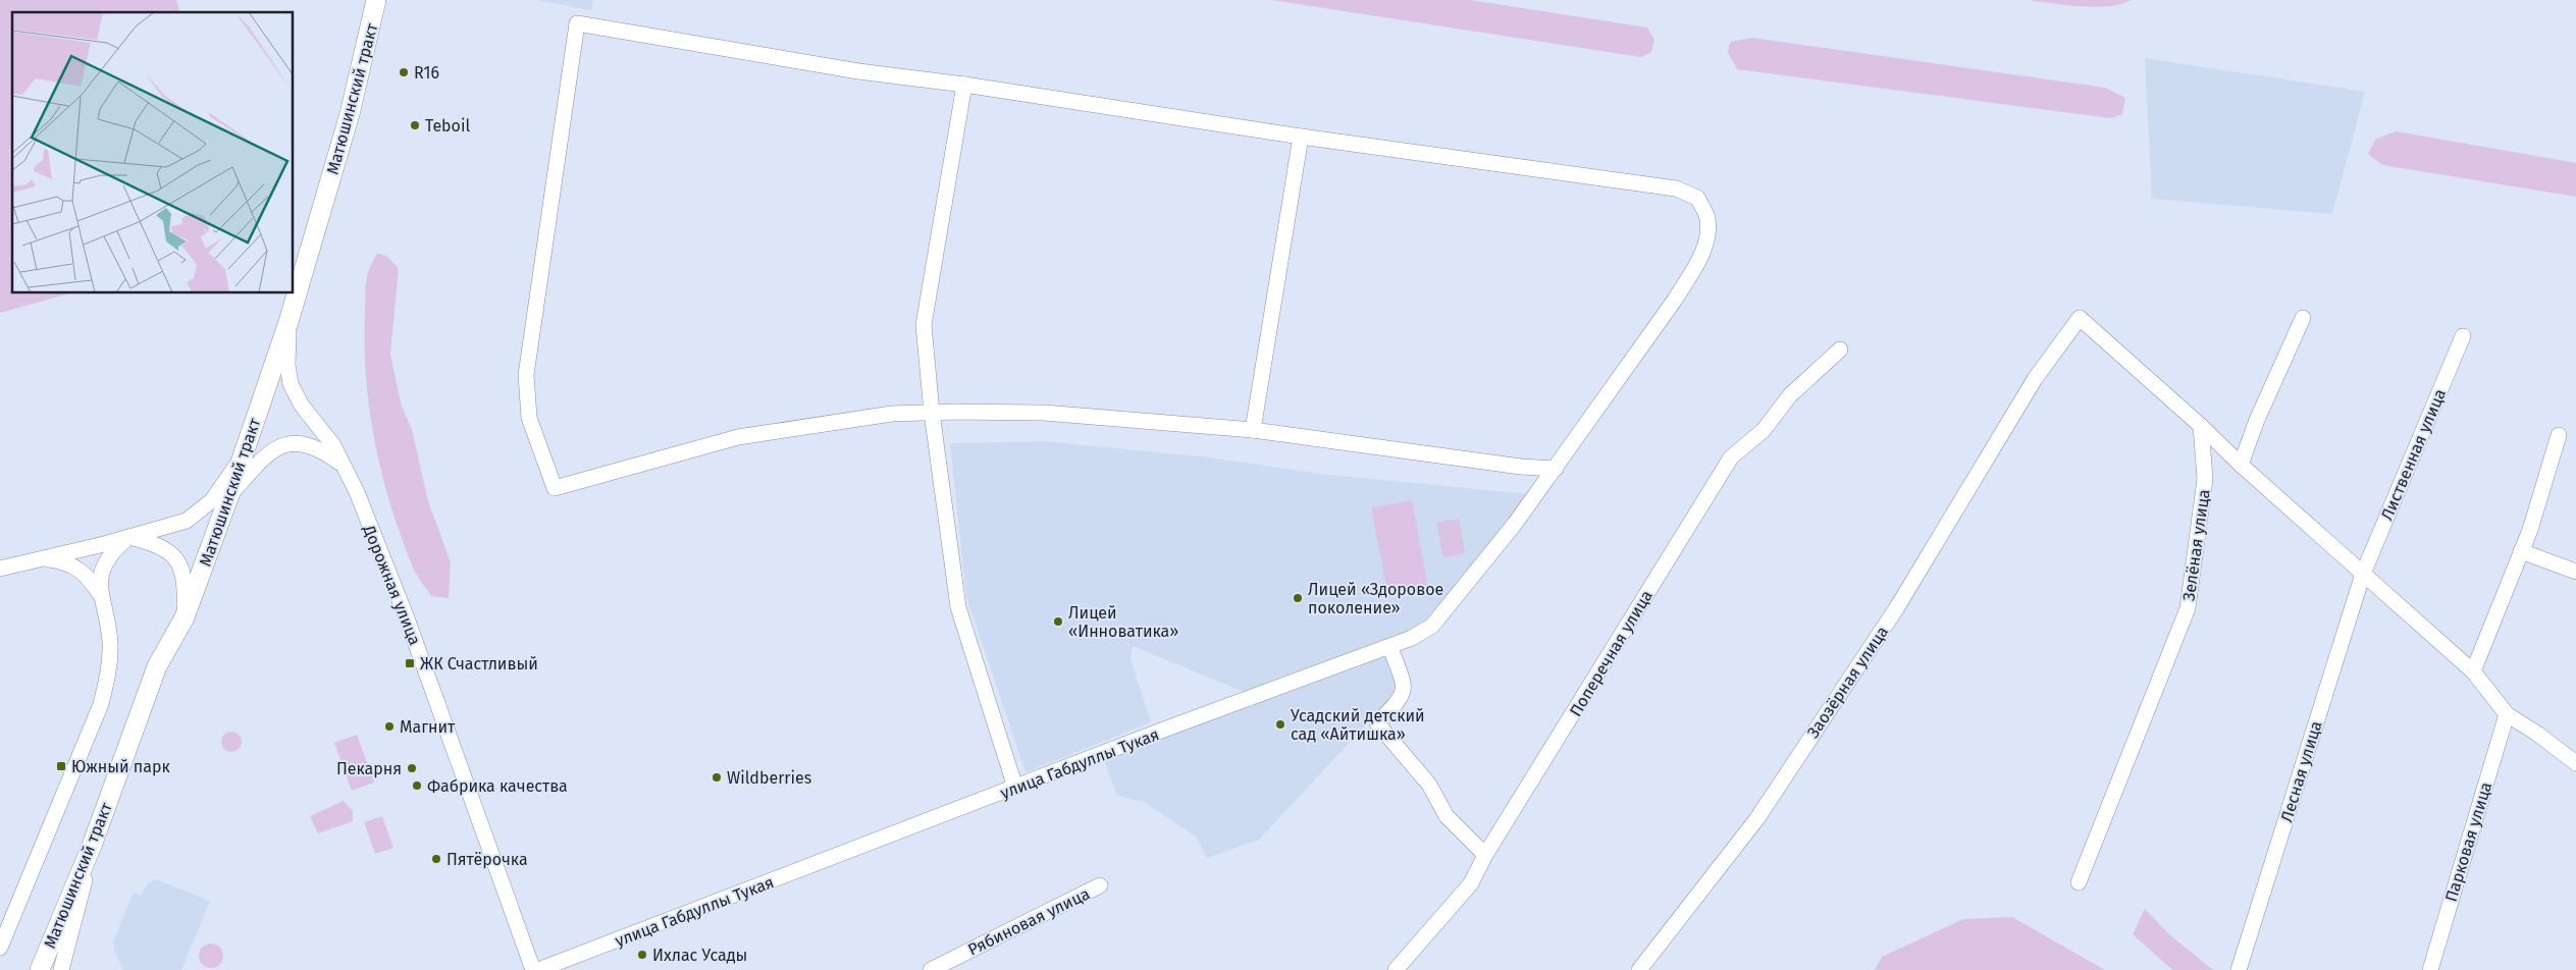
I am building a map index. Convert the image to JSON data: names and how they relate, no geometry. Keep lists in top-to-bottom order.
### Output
{
  "streets": {
    "main road": ["Матюшинский тракт"],
    "street": [
      "Лиственная улица",
      "Зелёная улица",
      "Дорожная улица",
      "Поперечная улица",
      "Заозёрная улица",
      "улица Габдуллы Тукая",
      "Лесная улица",
      "Парковая улица",
      "Рябиновая улица"
    ]
  },
  "crossings": [
    ["Матюшинский тракт", "Дорожная улица"],
    ["Лиственная улица", "Лесная улица"],
    ["Зелёная улица", "Заозёрная улица"]
  ],
  "places": {
    "other": [
      "R16",
      "Teboil",
      "Лицей «Здоровое поколение»",
      "Лицей «Инноватика»",
      "Усадский детский сад «Айтишка»",
      "Магнит",
      "Пекарня",
      "Wildberries",
      "Фабрика качества",
      "Пятёрочка",
      "Ихлас Усады"
    ],
    "transit": ["ЖК Счастливый", "Южный парк"]
  }
}
